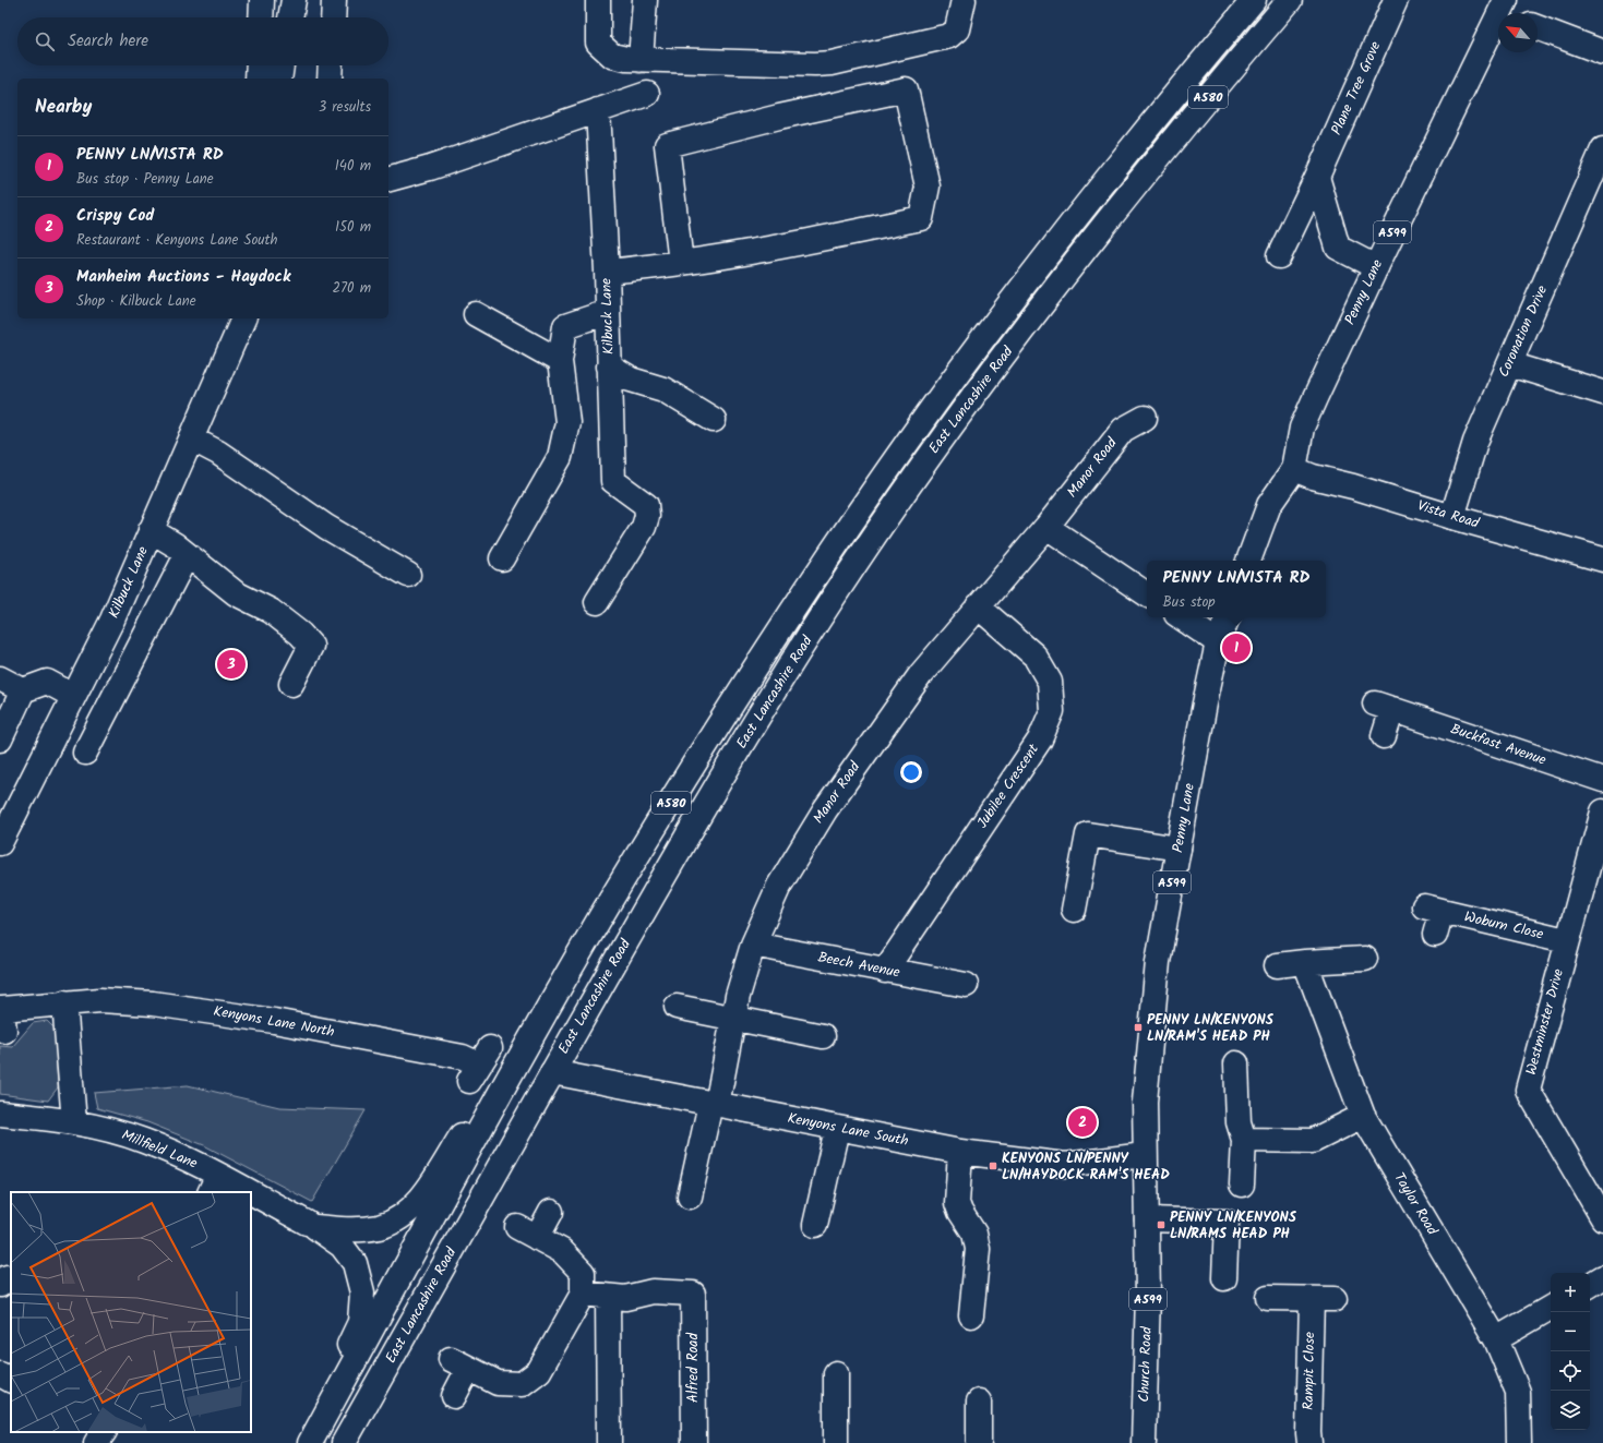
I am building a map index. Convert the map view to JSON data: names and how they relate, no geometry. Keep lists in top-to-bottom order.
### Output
{
  "streets": {
    "main road": [
      "Plane Tree Grove",
      "A580",
      "A599",
      "Penny Lane",
      "Kilbuck Lane",
      "Coronation Drive",
      "East Lancashire Road",
      "Manor Road",
      "Vista Road",
      "Buckfast Avenue",
      "Jubilee Crescent",
      "Woburn Close",
      "Beech Avenue",
      "Kenyons Lane North",
      "Westminster Drive",
      "Kenyons Lane South",
      "Millfield Lane",
      "Taylor Road",
      "Church Road",
      "Alfred Road",
      "Rampit Close"
    ]
  },
  "crossings": [
    ["Penny Lane", "Vista Road"],
    ["Penny Lane", "Kenyons Lane South"],
    ["Penny Lane", "Church Road"],
    ["Coronation Drive", "Vista Road"],
    ["East Lancashire Road", "Kenyons Lane South"],
    ["Manor Road", "Jubilee Crescent"],
    ["Manor Road", "Beech Avenue"],
    ["Manor Road", "Kenyons Lane South"],
    ["Jubilee Crescent", "Beech Avenue"],
    ["Woburn Close", "Westminster Drive"],
    ["Kenyons Lane South", "Church Road"]
  ],
  "places": {
    "transit": ["PENNY LN/KENYONS LN/RAM'S HEAD PH", "KENYONS LN/PENNY LN/HAYDOCK RAM'S HEAD", "PENNY LN/KENYONS LN/RAMS HEAD PH"]
  },
  "north": "top left",
  "page": {
    "search": "Search here",
    "heading": ["Nearby", "3 results"],
    "list": [
      {
        "mark": "1",
        "name": "PENNY LN/VISTA RD",
        "note": "Bus stop · Penny Lane",
        "value": "140 m"
      },
      {
        "mark": "2",
        "name": "Crispy Cod",
        "note": "Restaurant · Kenyons Lane South",
        "value": "150 m"
      },
      {
        "mark": "3",
        "name": "Manheim Auctions - Haydock",
        "note": "Shop · Kilbuck Lane",
        "value": "270 m"
      }
    ],
    "popup": ["PENNY LN/VISTA RD", "Bus stop"],
    "pins": ["1", "3", "2"],
    "map_buttons": ["+", "−"]
  }
}
